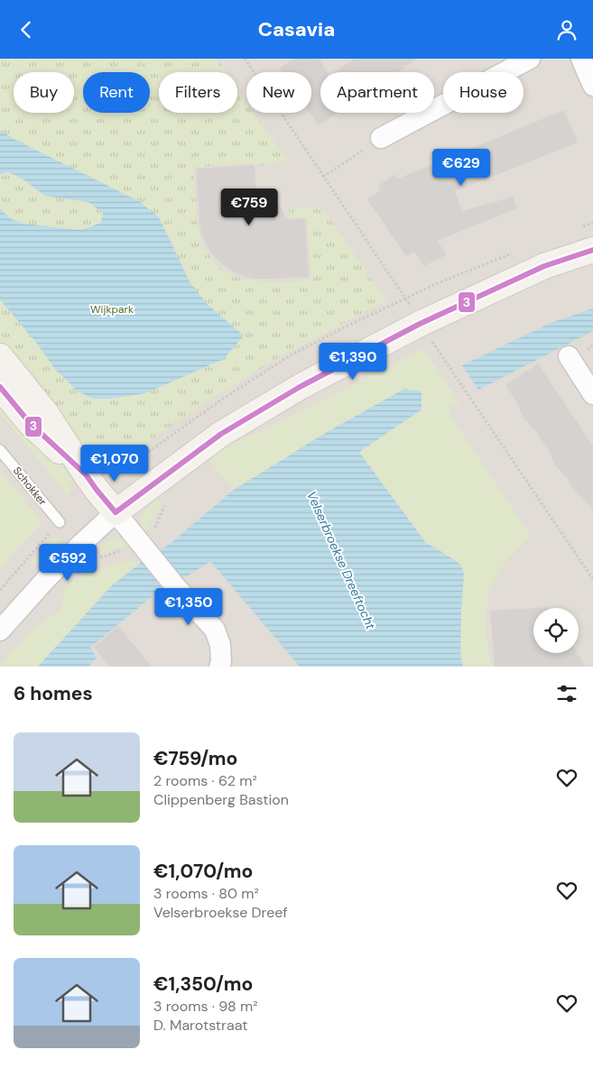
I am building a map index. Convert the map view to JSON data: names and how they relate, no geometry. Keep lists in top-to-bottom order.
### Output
{
  "streets": {
    "lane": ["Schokker"]
  },
  "water": ["Velserbroekse Dreeftocht"],
  "parks": ["Wijkpark"],
  "lines": ["transit line 3"],
  "page": {
    "header": "Casavia",
    "chip": [
      "Buy",
      "Rent",
      "Filters",
      "New",
      "Apartment",
      "House"
    ],
    "price": [
      "€629",
      "€759",
      "€1,390",
      "€1,070",
      "€592",
      "€1,350"
    ],
    "heading": "6 homes",
    "list": [
      {
        "name": "€759/mo",
        "note": "2 rooms · 62 m² · Clippenberg Bastion"
      },
      {
        "name": "€1,070/mo",
        "note": "3 rooms · 80 m² · Velserbroekse Dreef"
      },
      {
        "name": "€1,350/mo",
        "note": "3 rooms · 98 m² · D. Marotstraat"
      }
    ]
  }
}
